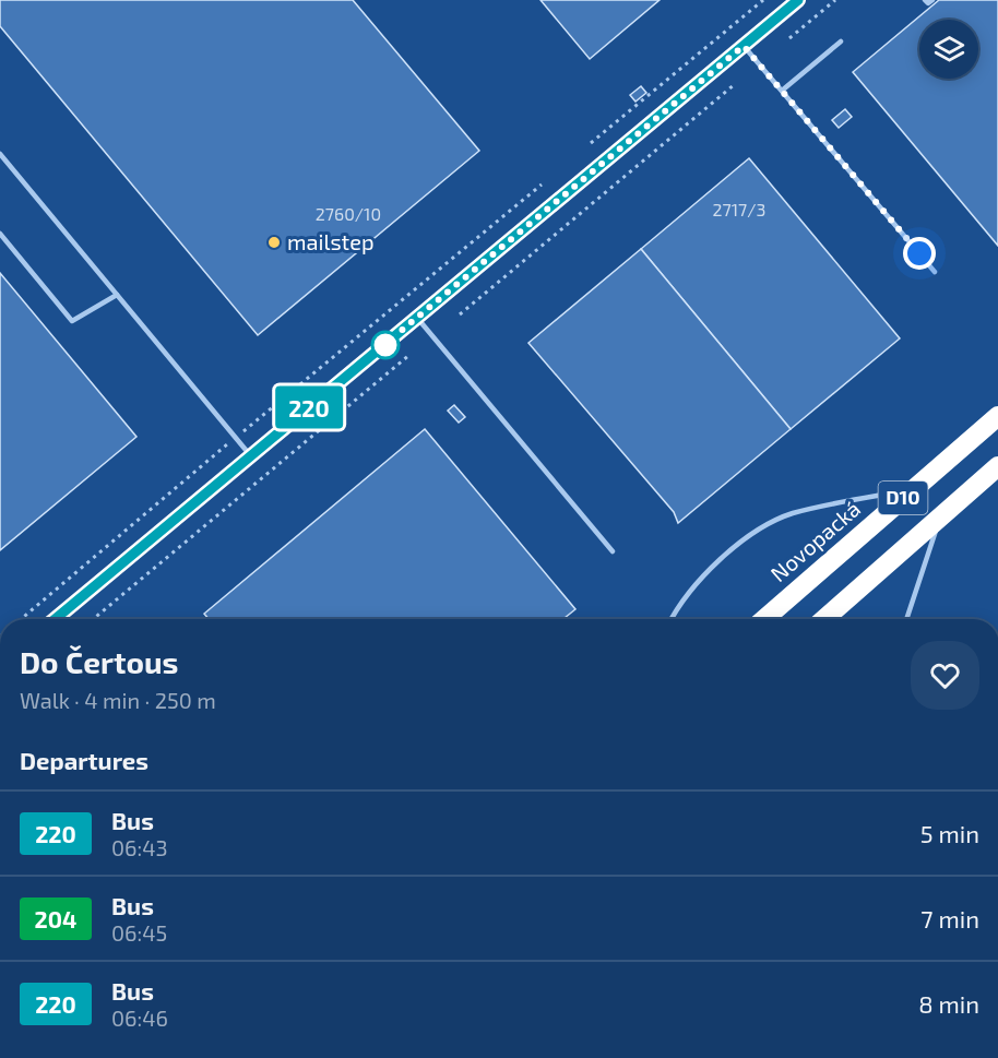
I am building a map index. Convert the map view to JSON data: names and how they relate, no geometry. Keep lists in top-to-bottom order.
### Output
{
  "streets": {
    "highway": ["D10", "Novopacká"]
  },
  "places": ["mailstep"],
  "lines": ["bus line 220"],
  "house_numbers": ["2717/3", "2760/10"],
  "page": {
    "on_map": "220",
    "heading": [
      ["Do Čertous", "Walk · 4 min · 250 m"],
      "Departures"
    ],
    "list": [
      {
        "mark": "220",
        "name": "Bus",
        "note": "06:43",
        "value": "5 min"
      },
      {
        "mark": "204",
        "name": "Bus",
        "note": "06:45",
        "value": "7 min"
      },
      {
        "mark": "220",
        "name": "Bus",
        "note": "06:46",
        "value": "8 min"
      }
    ]
  }
}
